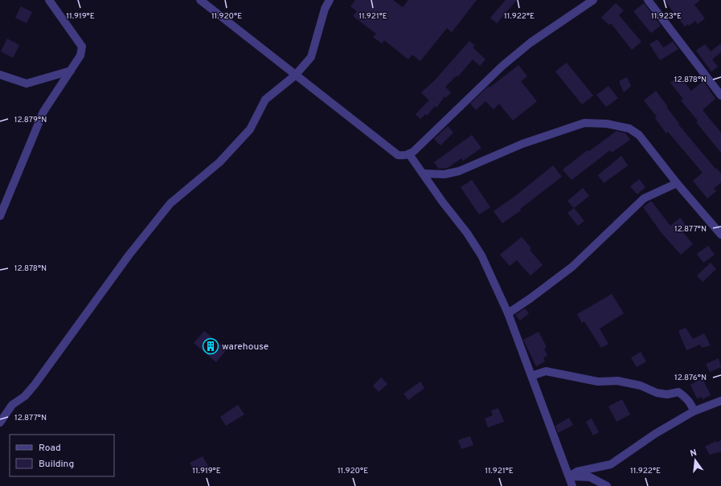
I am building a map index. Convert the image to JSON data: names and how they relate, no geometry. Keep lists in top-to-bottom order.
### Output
{
  "places": {
    "building": ["warehouse"]
  },
  "legend": ["Road", "Building"],
  "north": "top",
  "coordinates": [
    "11.919°E",
    "11.920°E",
    "11.921°E",
    "11.922°E",
    "11.923°E",
    "12.878°N",
    "12.879°N",
    "12.877°N",
    "12.876°N"
  ]
}
